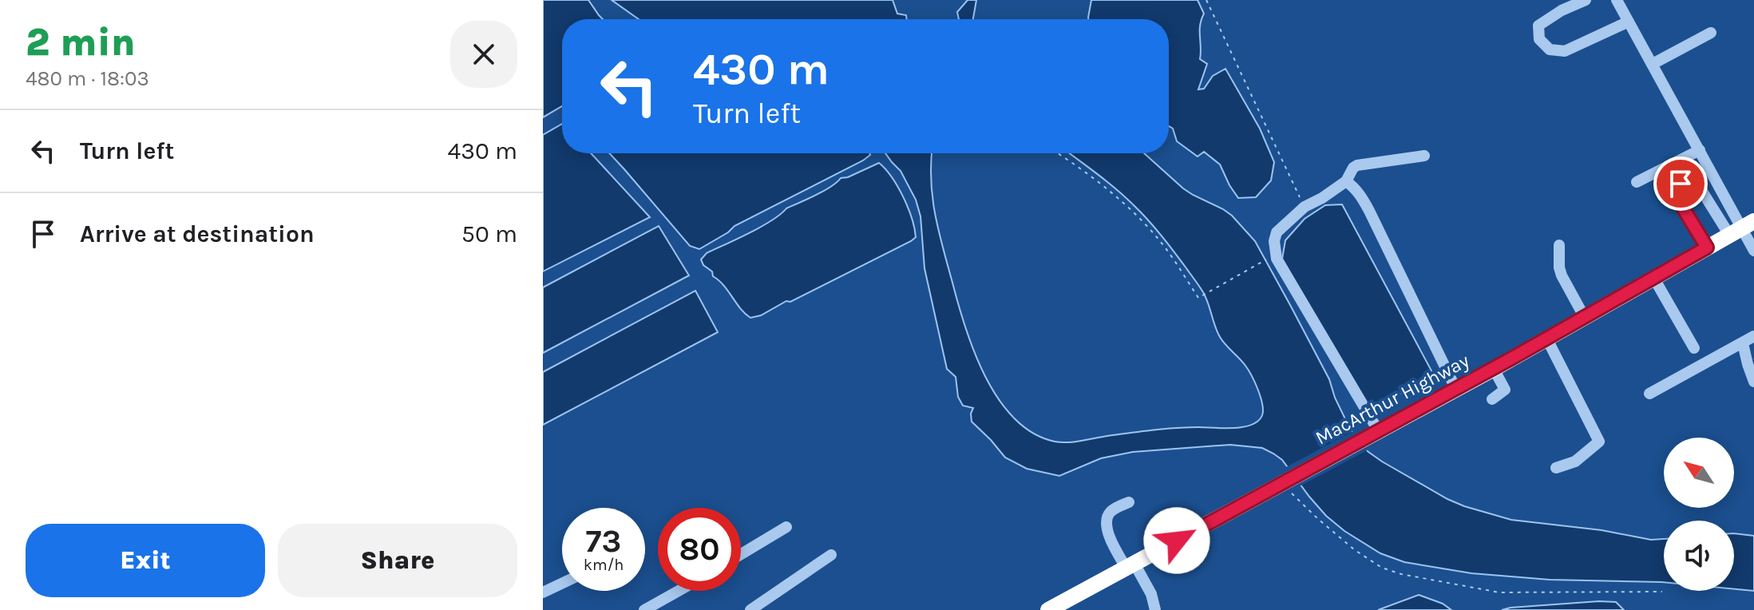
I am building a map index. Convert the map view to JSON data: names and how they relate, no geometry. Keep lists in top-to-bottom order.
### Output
{
  "streets": {
    "highway": ["MacArthur Highway"]
  },
  "north": "top left",
  "page": {
    "heading": ["2 min", "480 m · 18:03"],
    "turn": ["430 m", "Turn left"],
    "list": [
      {
        "name": "Turn left",
        "value": "430 m"
      },
      {
        "name": "Arrive at destination",
        "value": "50 m"
      }
    ],
    "speed": "73 km/h",
    "limit": "80",
    "buttons": ["Exit", "Share"]
  }
}
